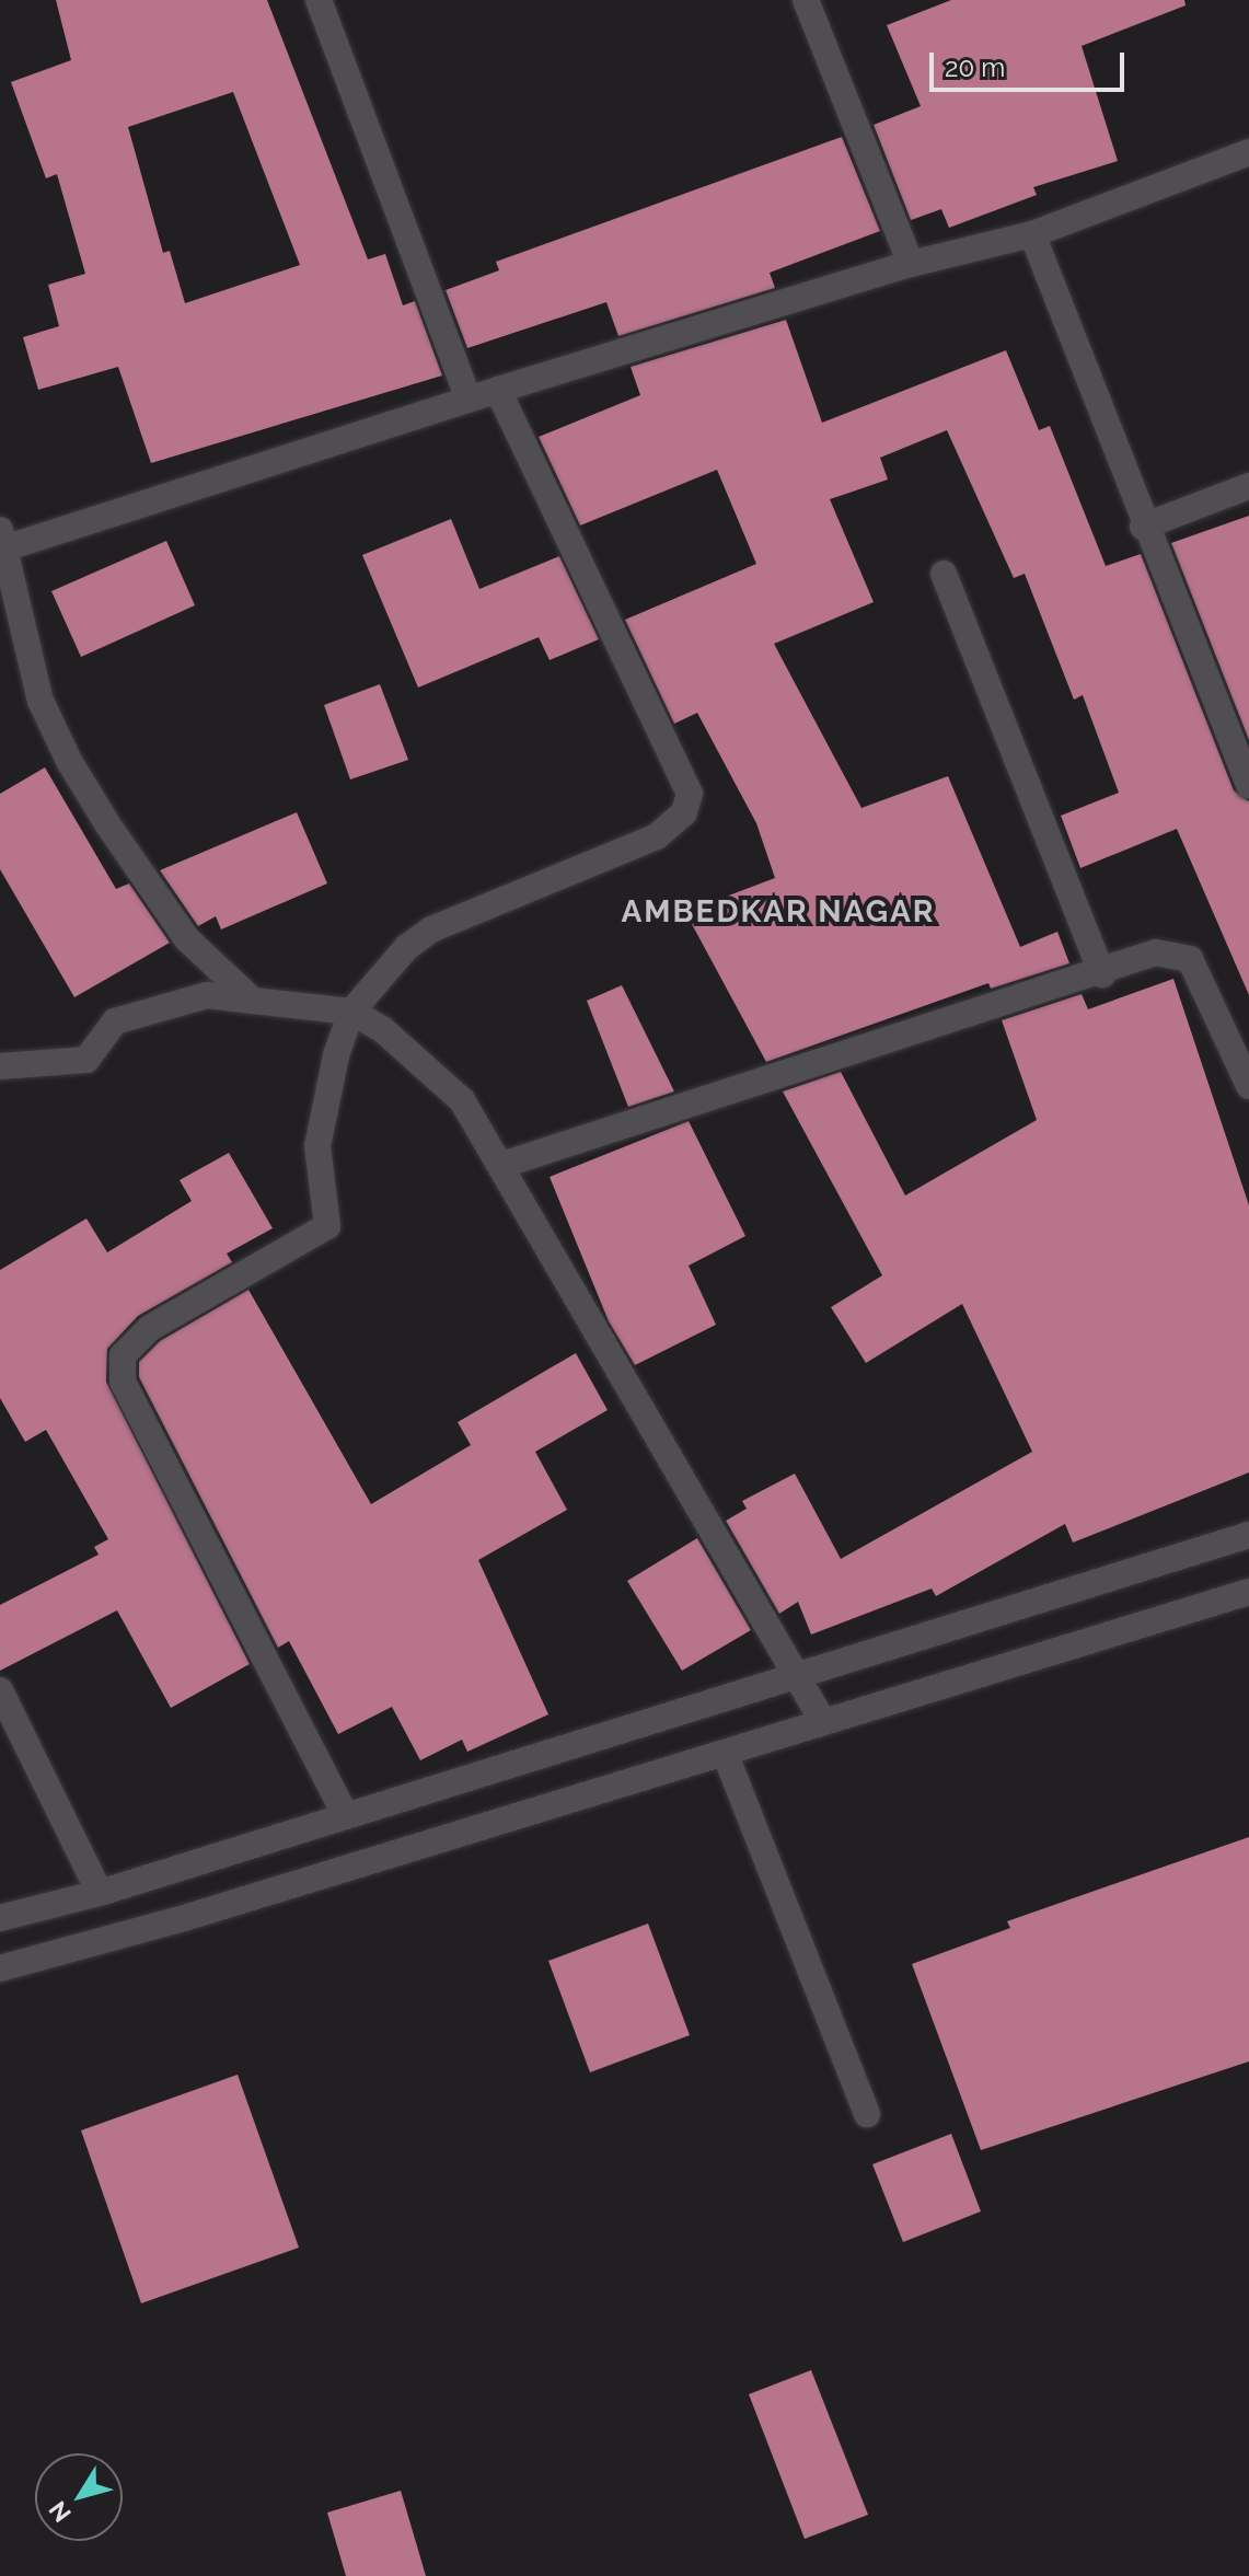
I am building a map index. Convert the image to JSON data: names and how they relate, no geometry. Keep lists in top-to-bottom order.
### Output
{
  "districts": ["AMBEDKAR NAGAR"],
  "scale_bar": "20 m",
  "north": "bottom left"
}
